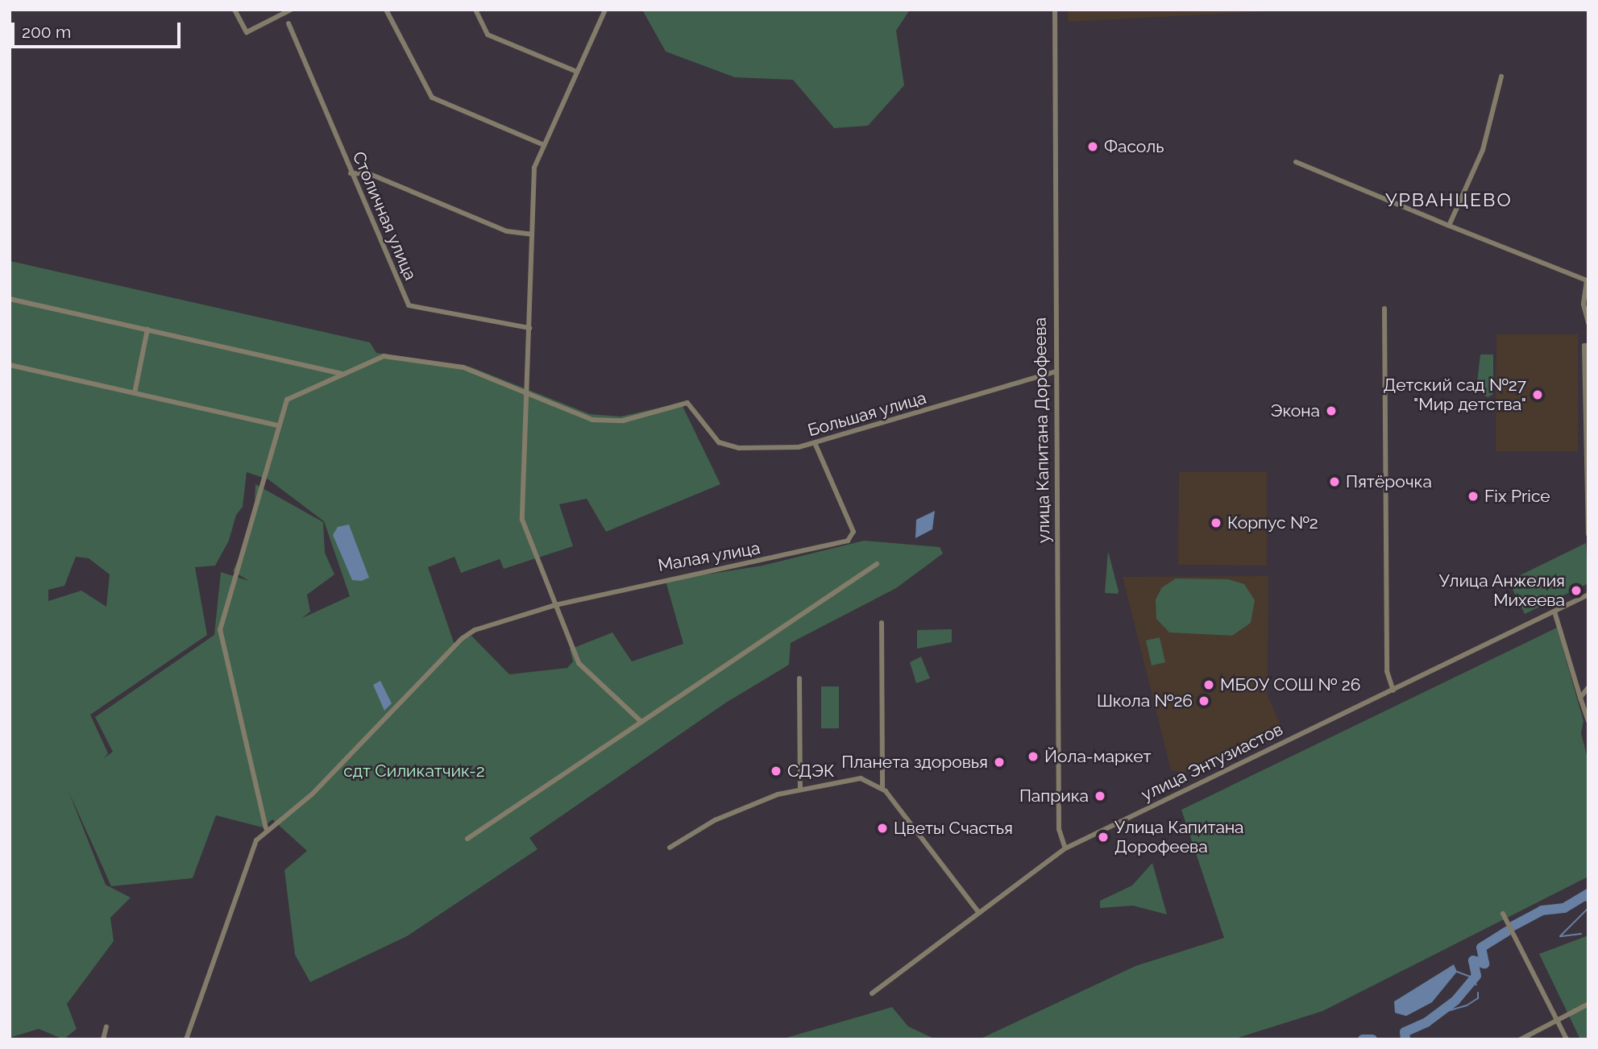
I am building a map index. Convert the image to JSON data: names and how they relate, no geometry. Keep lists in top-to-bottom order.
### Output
{
  "streets": {
    "street": [
      "Столичная улица",
      "Большая улица",
      "улица Капитана Дорофеева",
      "Малая улица",
      "улица Энтузиастов"
    ]
  },
  "crossings": [
    ["Большая улица", "улица Капитана Дорофеева"],
    ["Большая улица", "Малая улица"],
    ["улица Капитана Дорофеева", "улица Энтузиастов"]
  ],
  "districts": ["УРВАНЦЕВО"],
  "parks": ["сдт Силикатчик-2"],
  "places": [
    "Фасоль",
    "Детский сад №27 \"Мир детства\"",
    "Экона",
    "Пятёрочка",
    "Fix Price",
    "Корпус №2",
    "Улица Анжелия Михеева",
    "МБОУ СОШ № 26",
    "Школа №26",
    "Йола-маркет",
    "Планета здоровья",
    "СДЭК",
    "Паприка",
    "Цветы Счастья",
    "Улица Капитана Дорофеева"
  ],
  "scale_bar": "200 m"
}
